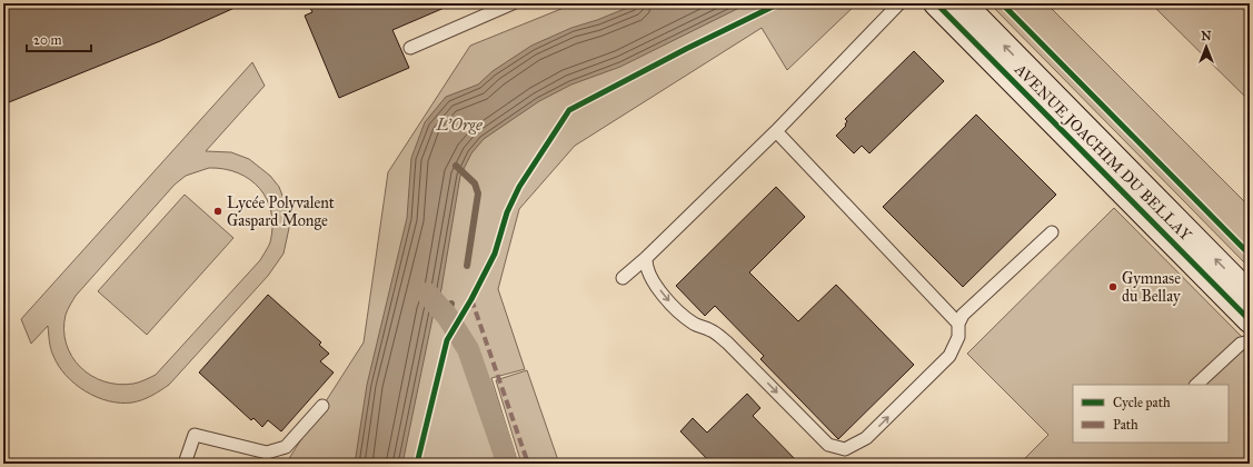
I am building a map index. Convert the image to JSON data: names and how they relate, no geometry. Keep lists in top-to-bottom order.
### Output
{
  "streets": {
    "street": ["AVENUE JOACHIM DU BELLAY"]
  },
  "water": ["L'Orge"],
  "places": ["Lycée Polyvalent Gaspard Monge", "Gymnase du Bellay"],
  "legend": ["Cycle path", "Path"],
  "scale_bar": "20 m",
  "north": "top"
}
